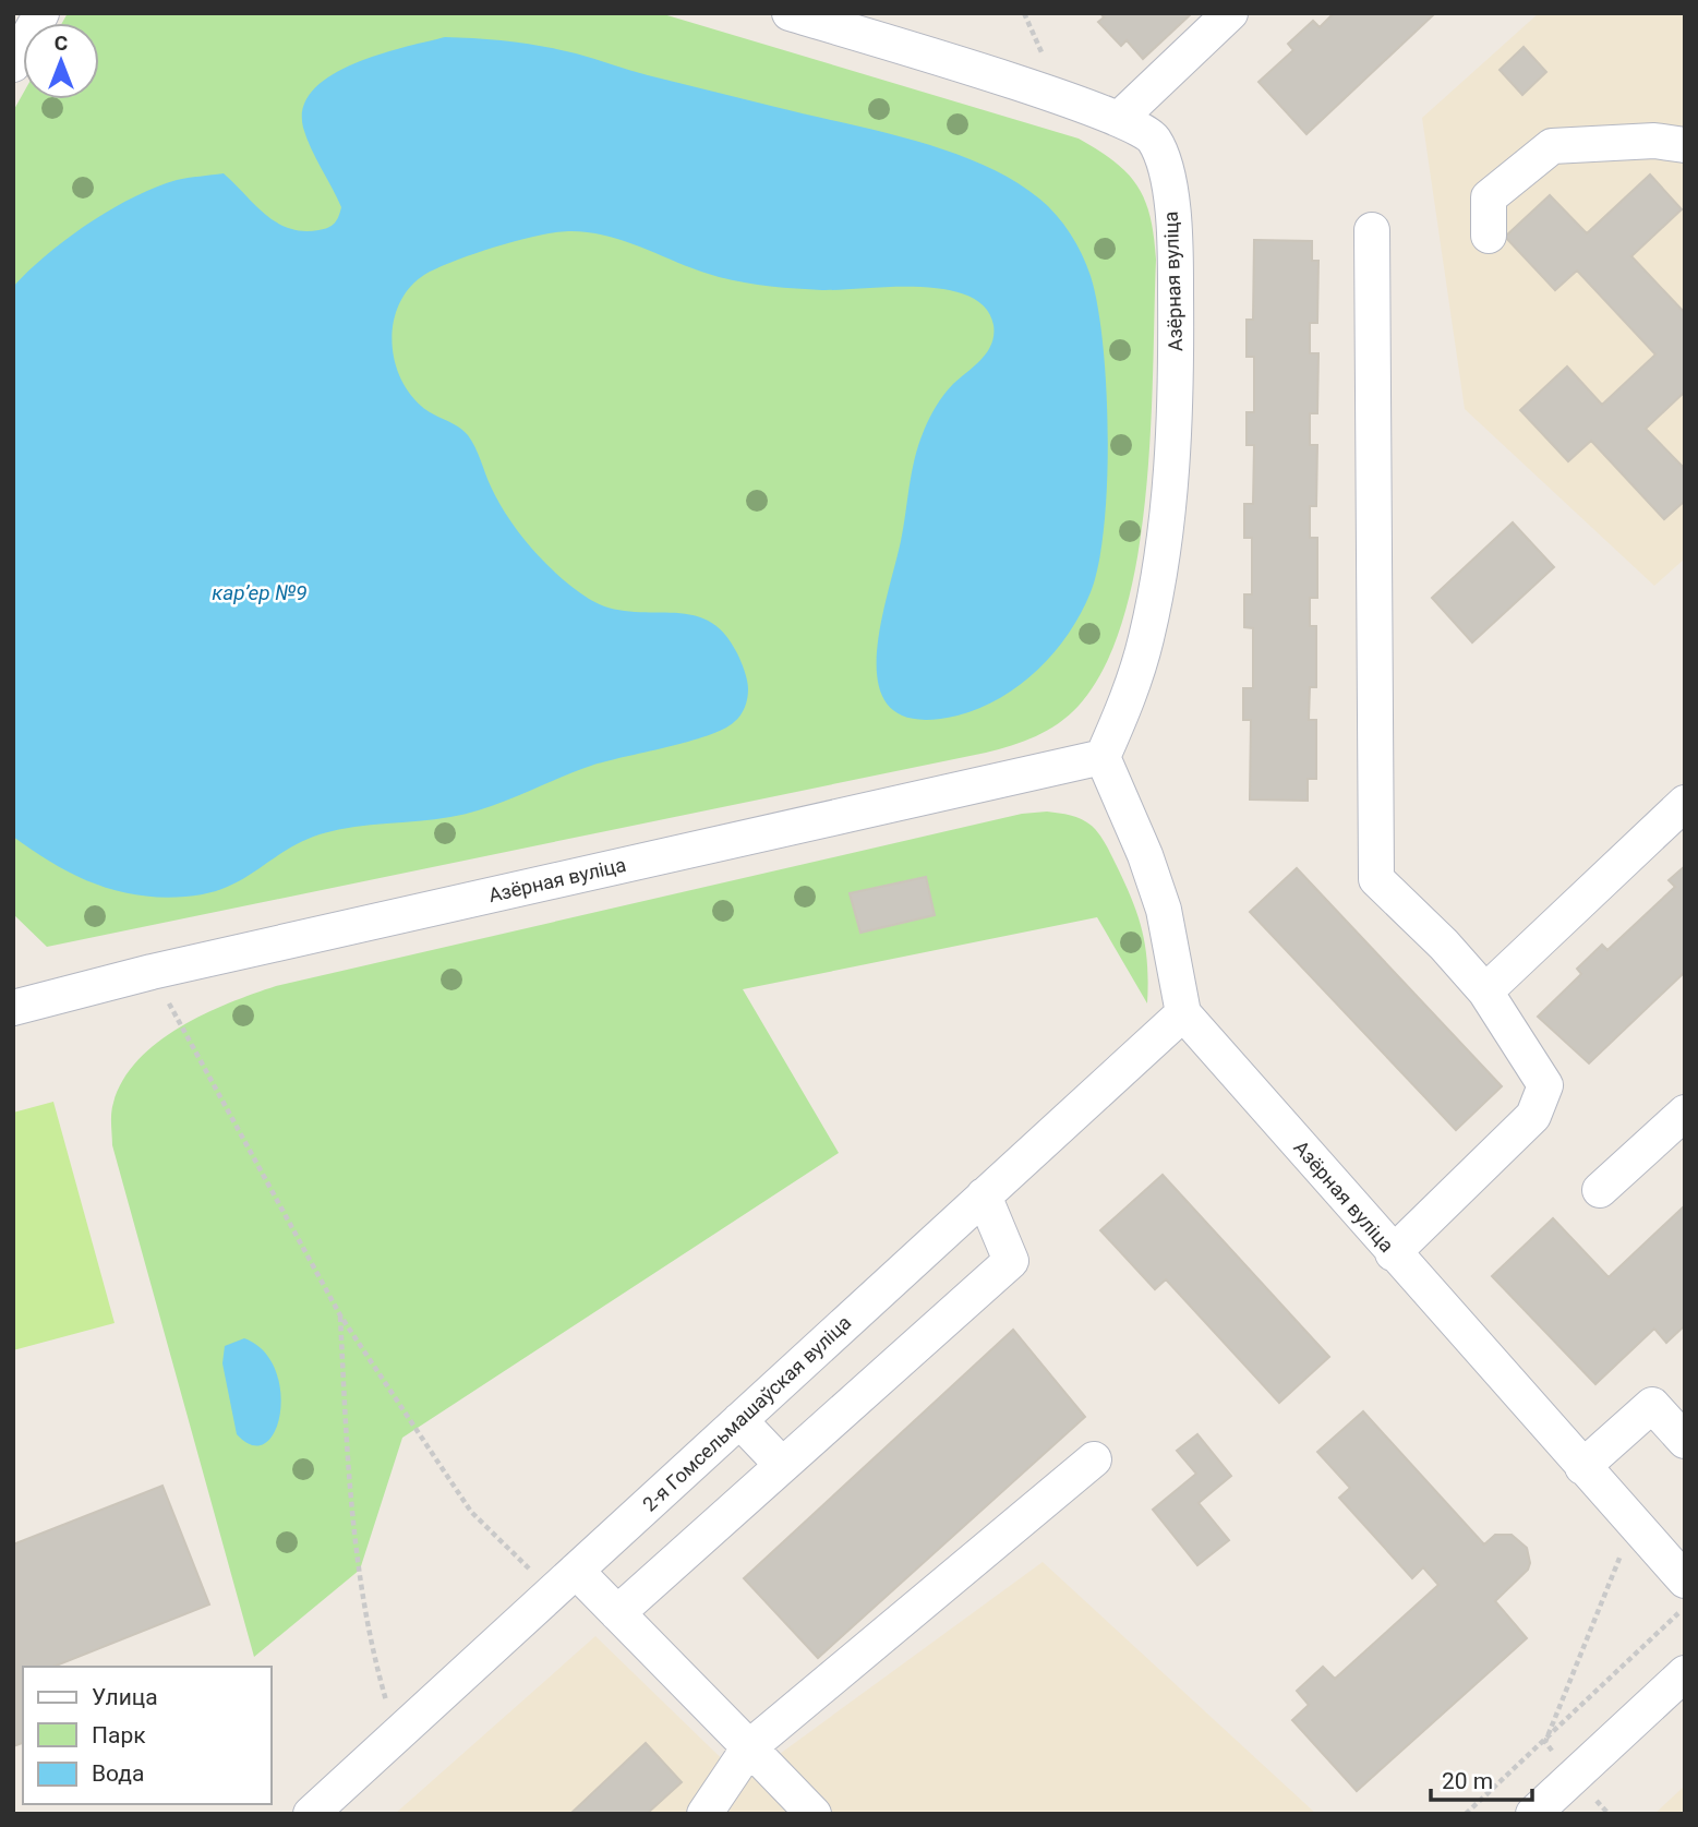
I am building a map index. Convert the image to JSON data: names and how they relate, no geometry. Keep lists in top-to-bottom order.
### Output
{
  "streets": {
    "street": ["Азёрная вуліца", "2-я Гомсельмашаўская вуліца"]
  },
  "crossings": [
    ["Азёрная вуліца", "2-я Гомсельмашаўская вуліца"]
  ],
  "water": ["карʼер №9"],
  "legend": ["Улица", "Парк", "Вода"],
  "scale_bar": "20 m",
  "north": "top"
}
